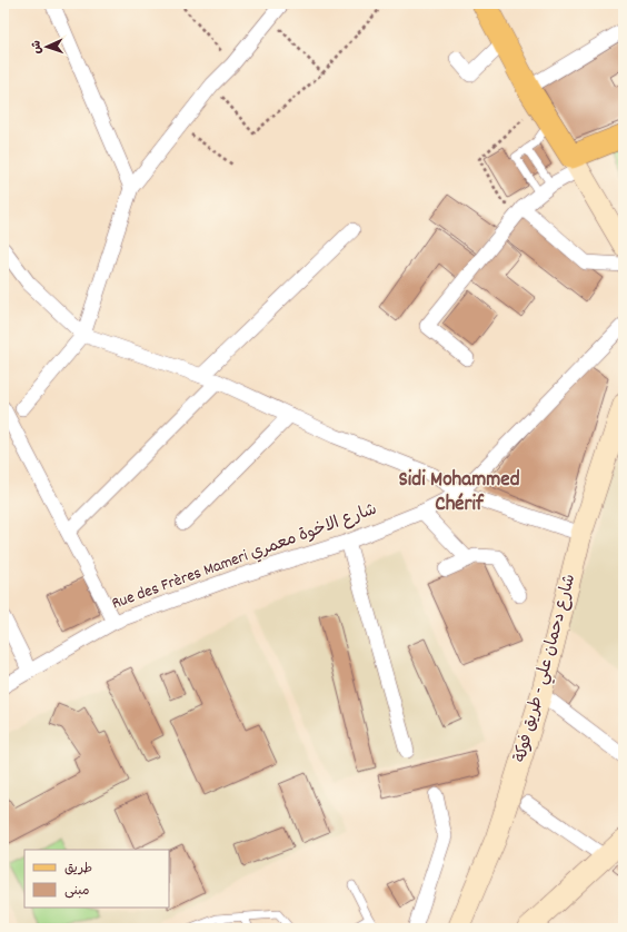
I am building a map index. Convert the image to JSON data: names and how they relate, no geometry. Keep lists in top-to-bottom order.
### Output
{
  "streets": {
    "main road": ["شارع دحمان علي - طريق فوكة"],
    "street": ["Rue des Frères Mameri شارع الاخوة معمري"]
  },
  "districts": ["Sidi Mohammed Chérif"],
  "legend": ["طريق", "مبنى"],
  "north": "left"
}
